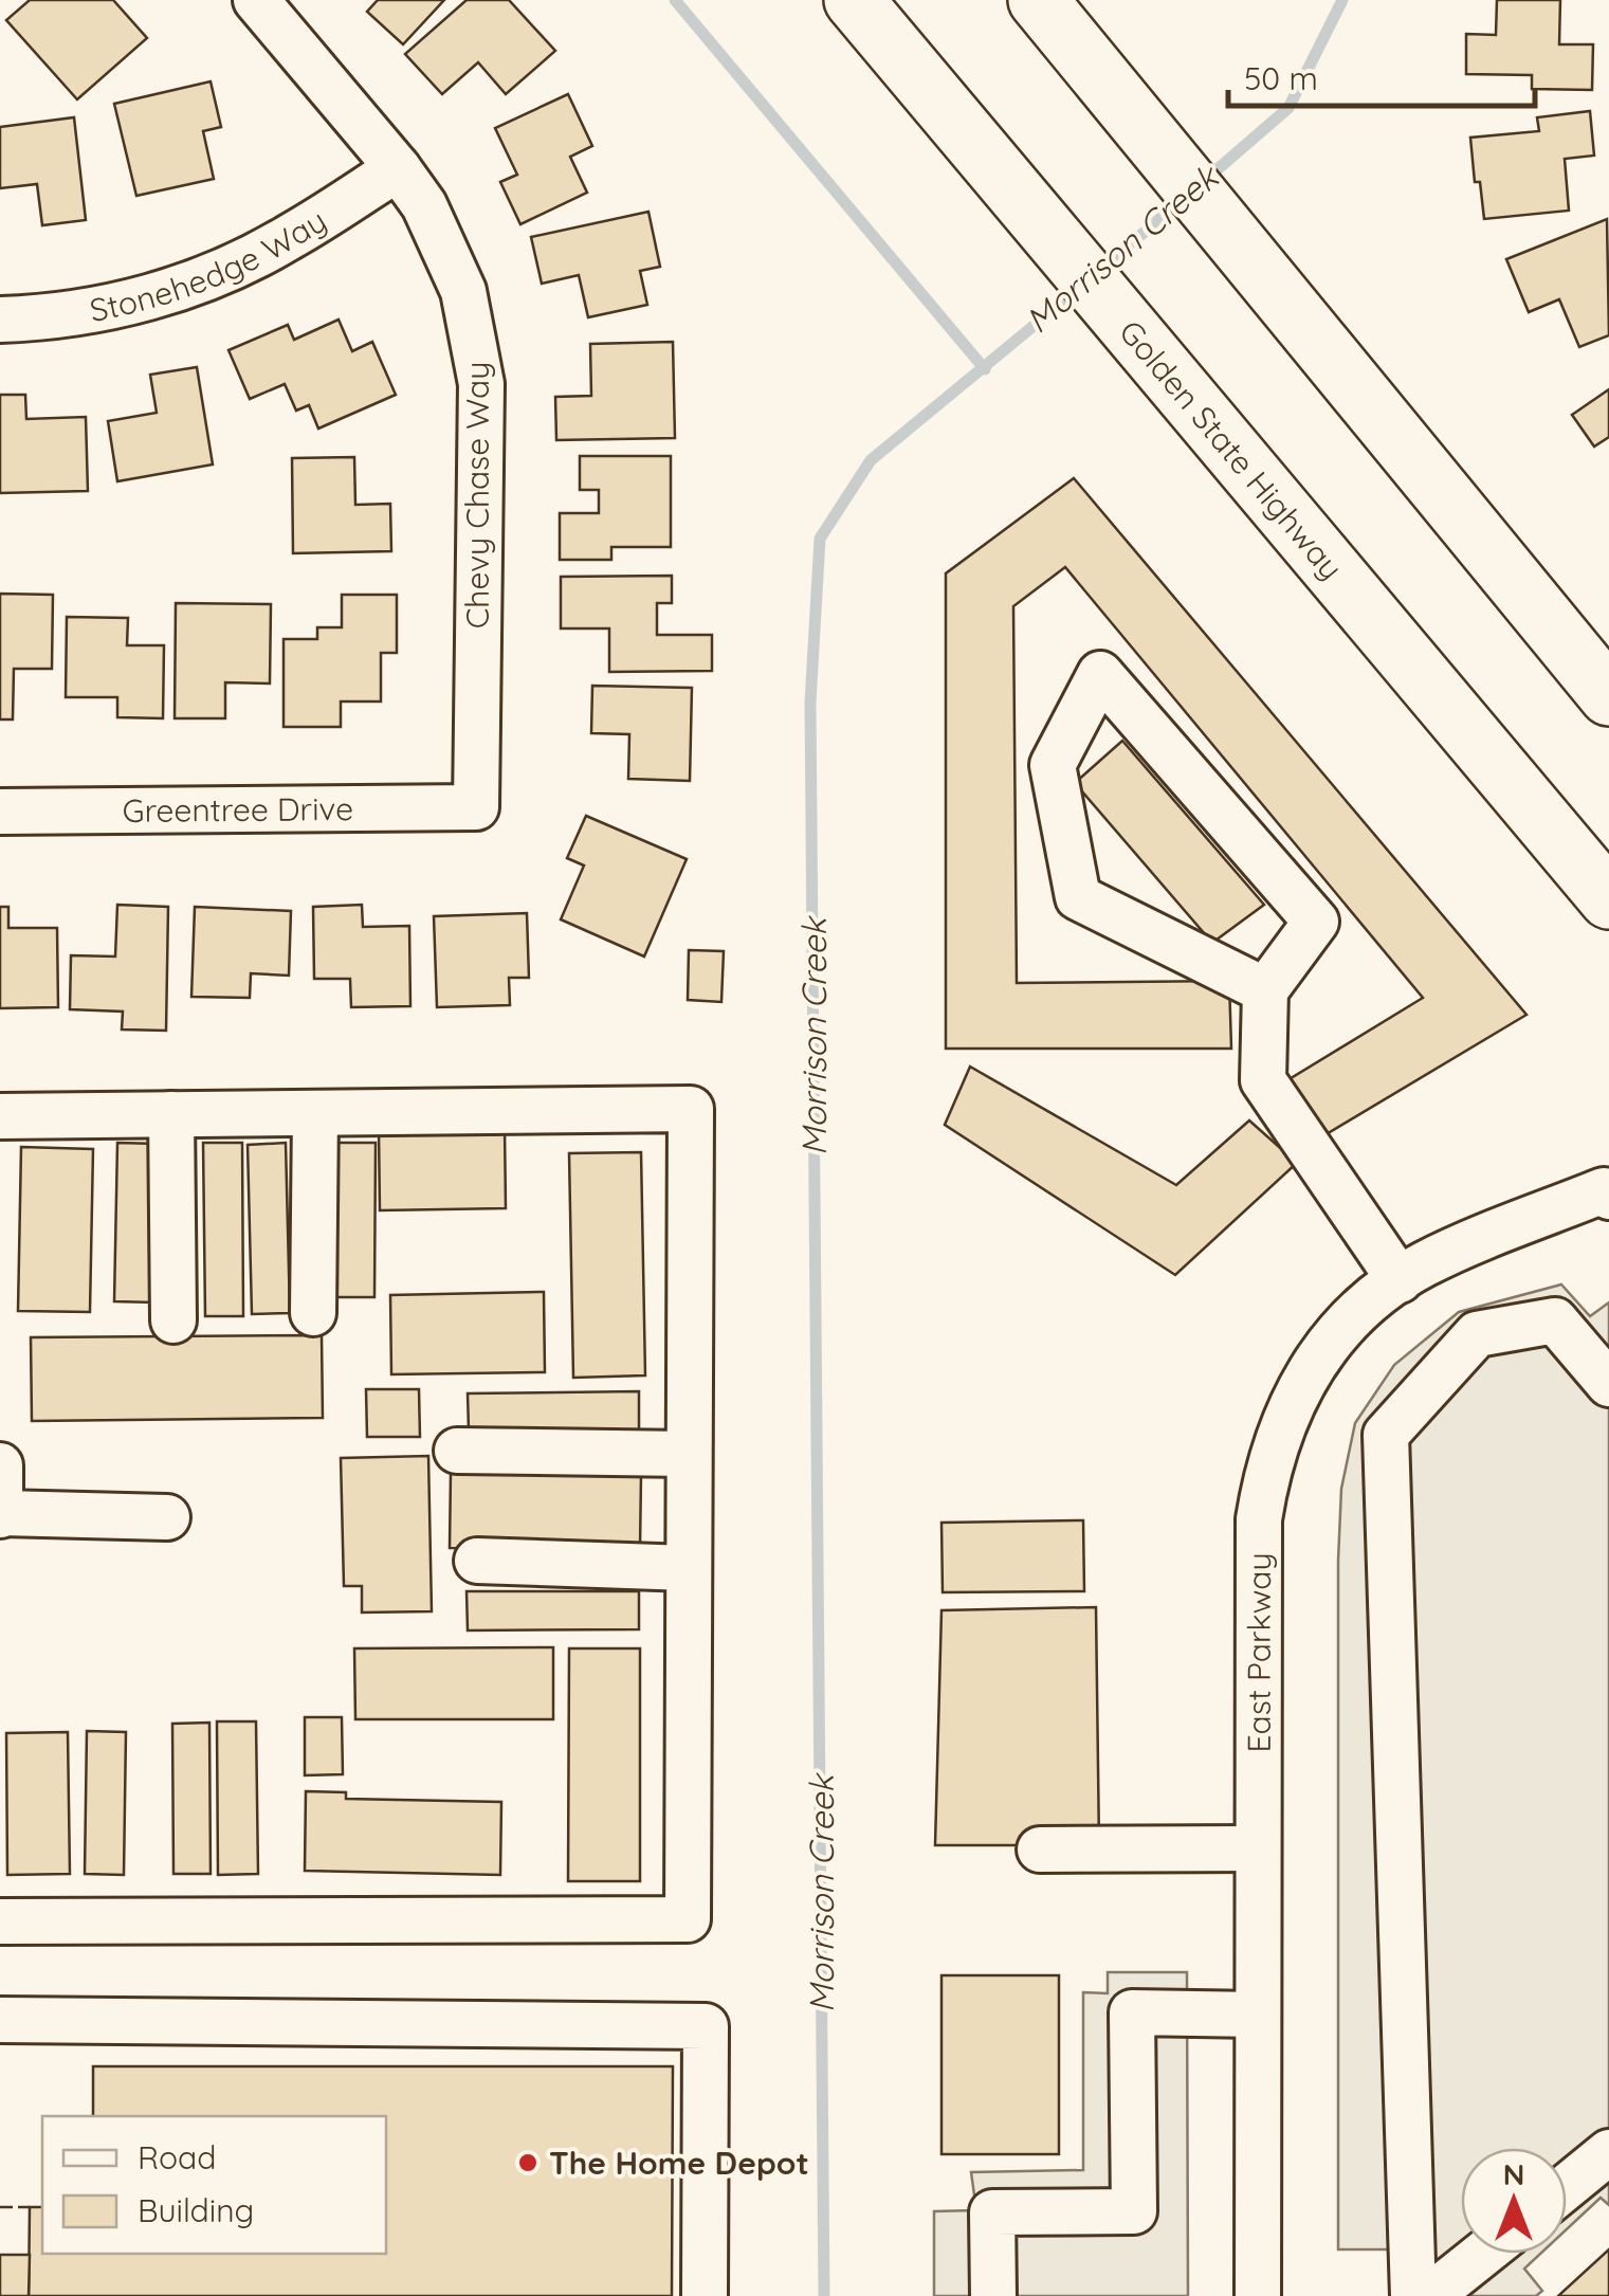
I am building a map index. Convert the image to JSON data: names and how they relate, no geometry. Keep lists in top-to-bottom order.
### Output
{
  "streets": {
    "highway": ["Golden State Highway"],
    "street": [
      "Stonehedge Way",
      "Chevy Chase Way",
      "Greentree Drive",
      "East Parkway"
    ]
  },
  "crossings": [
    ["Stonehedge Way", "Chevy Chase Way"],
    ["Chevy Chase Way", "Greentree Drive"]
  ],
  "water": ["Morrison Creek"],
  "places": ["The Home Depot"],
  "legend": ["Road", "Building"],
  "scale_bar": "50 m",
  "north": "top"
}
